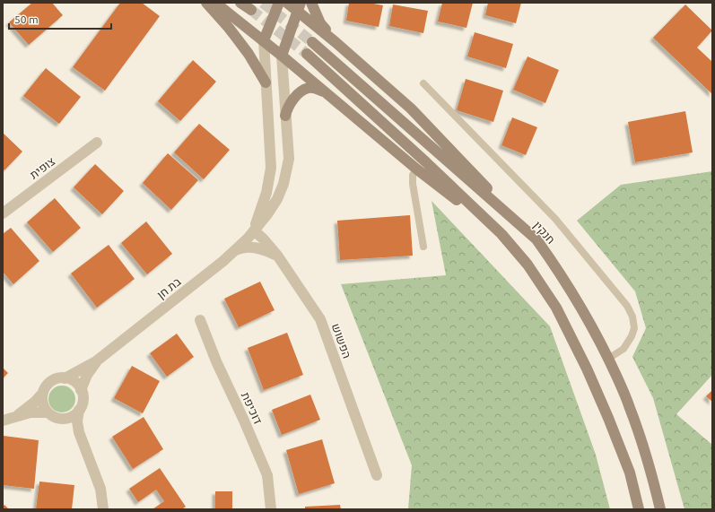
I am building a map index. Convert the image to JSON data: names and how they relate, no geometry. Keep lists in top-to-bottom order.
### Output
{
  "streets": {
    "main road": ["חנקין"],
    "street": [
      "צופית",
      "בת חן",
      "הפשוש",
      "דוכיפת"
    ]
  },
  "crossings": [
    ["בת חן", "הפשוש"]
  ],
  "scale_bar": "50 m"
}
